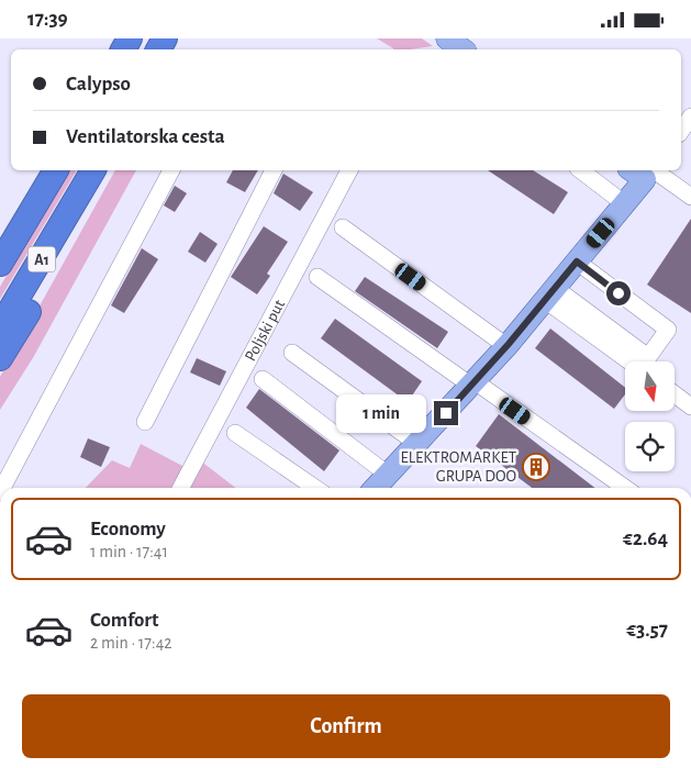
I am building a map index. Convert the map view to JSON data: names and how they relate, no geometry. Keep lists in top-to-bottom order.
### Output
{
  "streets": {
    "highway": ["A1"],
    "street": ["Poljski put"]
  },
  "places": {
    "building": ["ELEKTROMARKET GRUPA DOO"]
  },
  "north": "bottom",
  "page": {
    "status": "17:39",
    "banner": ["Calypso", "Ventilatorska cesta"],
    "bubble": "1 min",
    "list": [
      {
        "name": "Economy",
        "note": "1 min · 17:41",
        "value": "€2.64"
      },
      {
        "name": "Comfort",
        "note": "2 min · 17:42",
        "value": "€3.57"
      }
    ],
    "buttons": "Confirm"
  }
}
